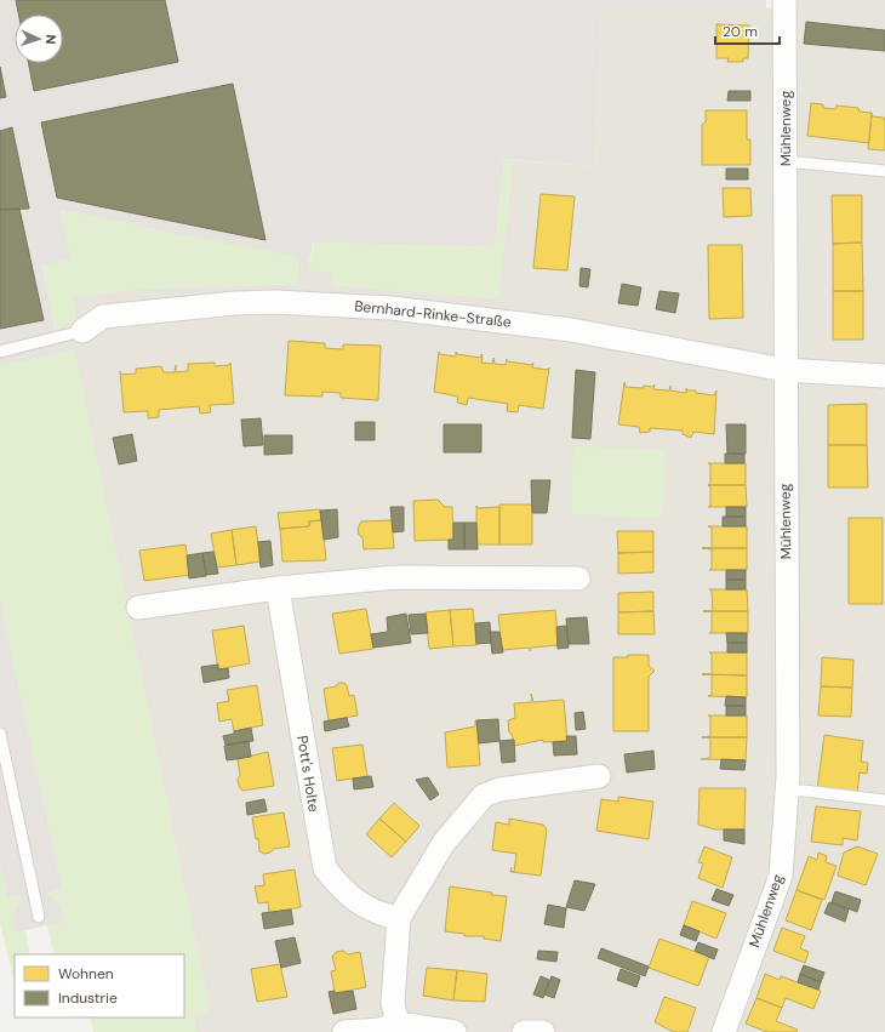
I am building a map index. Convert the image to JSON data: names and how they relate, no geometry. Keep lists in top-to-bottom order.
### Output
{
  "streets": {
    "street": ["Mühlenweg", "Bernhard-Rinke-Straße", "Pott's Holte"]
  },
  "crossings": [
    ["Mühlenweg", "Bernhard-Rinke-Straße"]
  ],
  "legend": ["Wohnen", "Industrie"],
  "scale_bar": "20 m",
  "north": "right"
}
